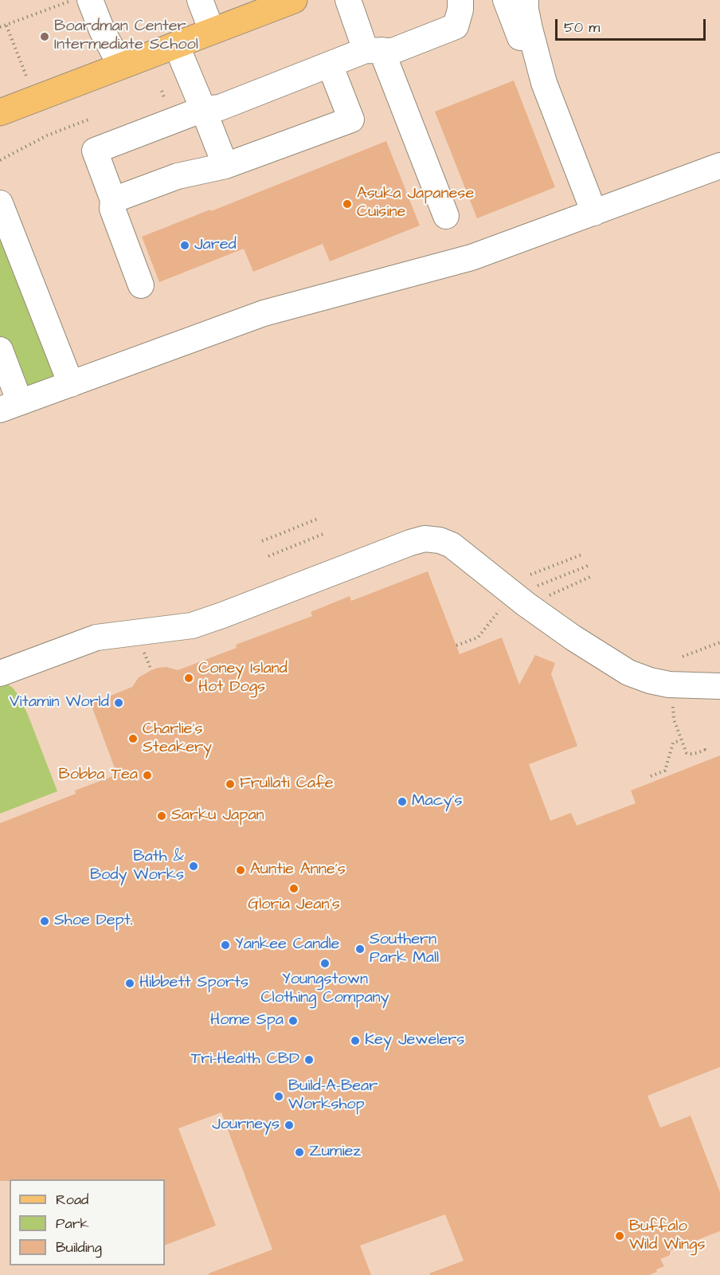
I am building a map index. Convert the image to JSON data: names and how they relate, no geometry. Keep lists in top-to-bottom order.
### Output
{
  "places": [
    "Boardman Center Intermediate School",
    "Asuka Japanese Cuisine",
    "Jared",
    "Coney Island Hot Dogs",
    "Vitamin World",
    "Charlie's Steakery",
    "Bobba Tea",
    "Frullati Cafe",
    "Macy's",
    "Sarku Japan",
    "Bath & Body Works",
    "Auntie Anne's",
    "Gloria Jean's",
    "Shoe Dept.",
    "Yankee Candle",
    "Southern Park Mall",
    "Youngstown Clothing Company",
    "Hibbett Sports",
    "Home Spa",
    "Key Jewelers",
    "Tri-Health CBD",
    "Build-A-Bear Workshop",
    "Journeys",
    "Zumiez",
    "Buffalo Wild Wings"
  ],
  "legend": ["Road", "Park", "Building"],
  "scale_bar": "50 m"
}
